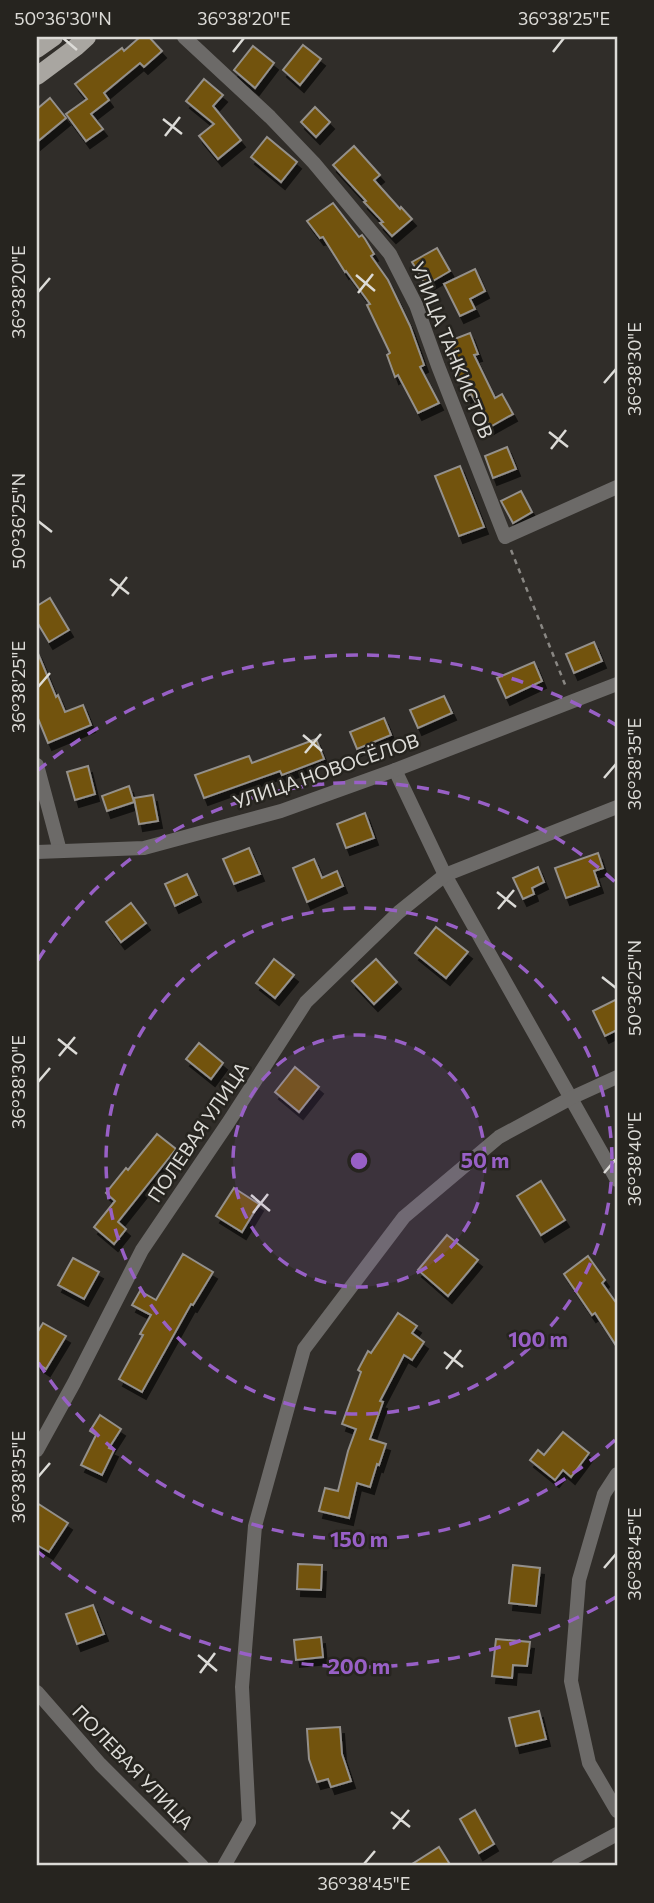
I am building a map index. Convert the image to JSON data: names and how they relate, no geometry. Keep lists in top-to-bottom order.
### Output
{
  "streets": {
    "street": ["УЛИЦА ТАНКИСТОВ", "УЛИЦА НОВОСЁЛОВ", "ПОЛЕВАЯ УЛИЦА"]
  },
  "coordinates": [
    "50°36'30\"N",
    "36°38'20\"E",
    "36°38'25\"E",
    "36°38'30\"E",
    "50°36'25\"N",
    "36°38'35\"E",
    "36°38'40\"E",
    "36°38'45\"E"
  ],
  "rings": [
    "50 m",
    "100 m",
    "150 m",
    "200 m"
  ]
}
